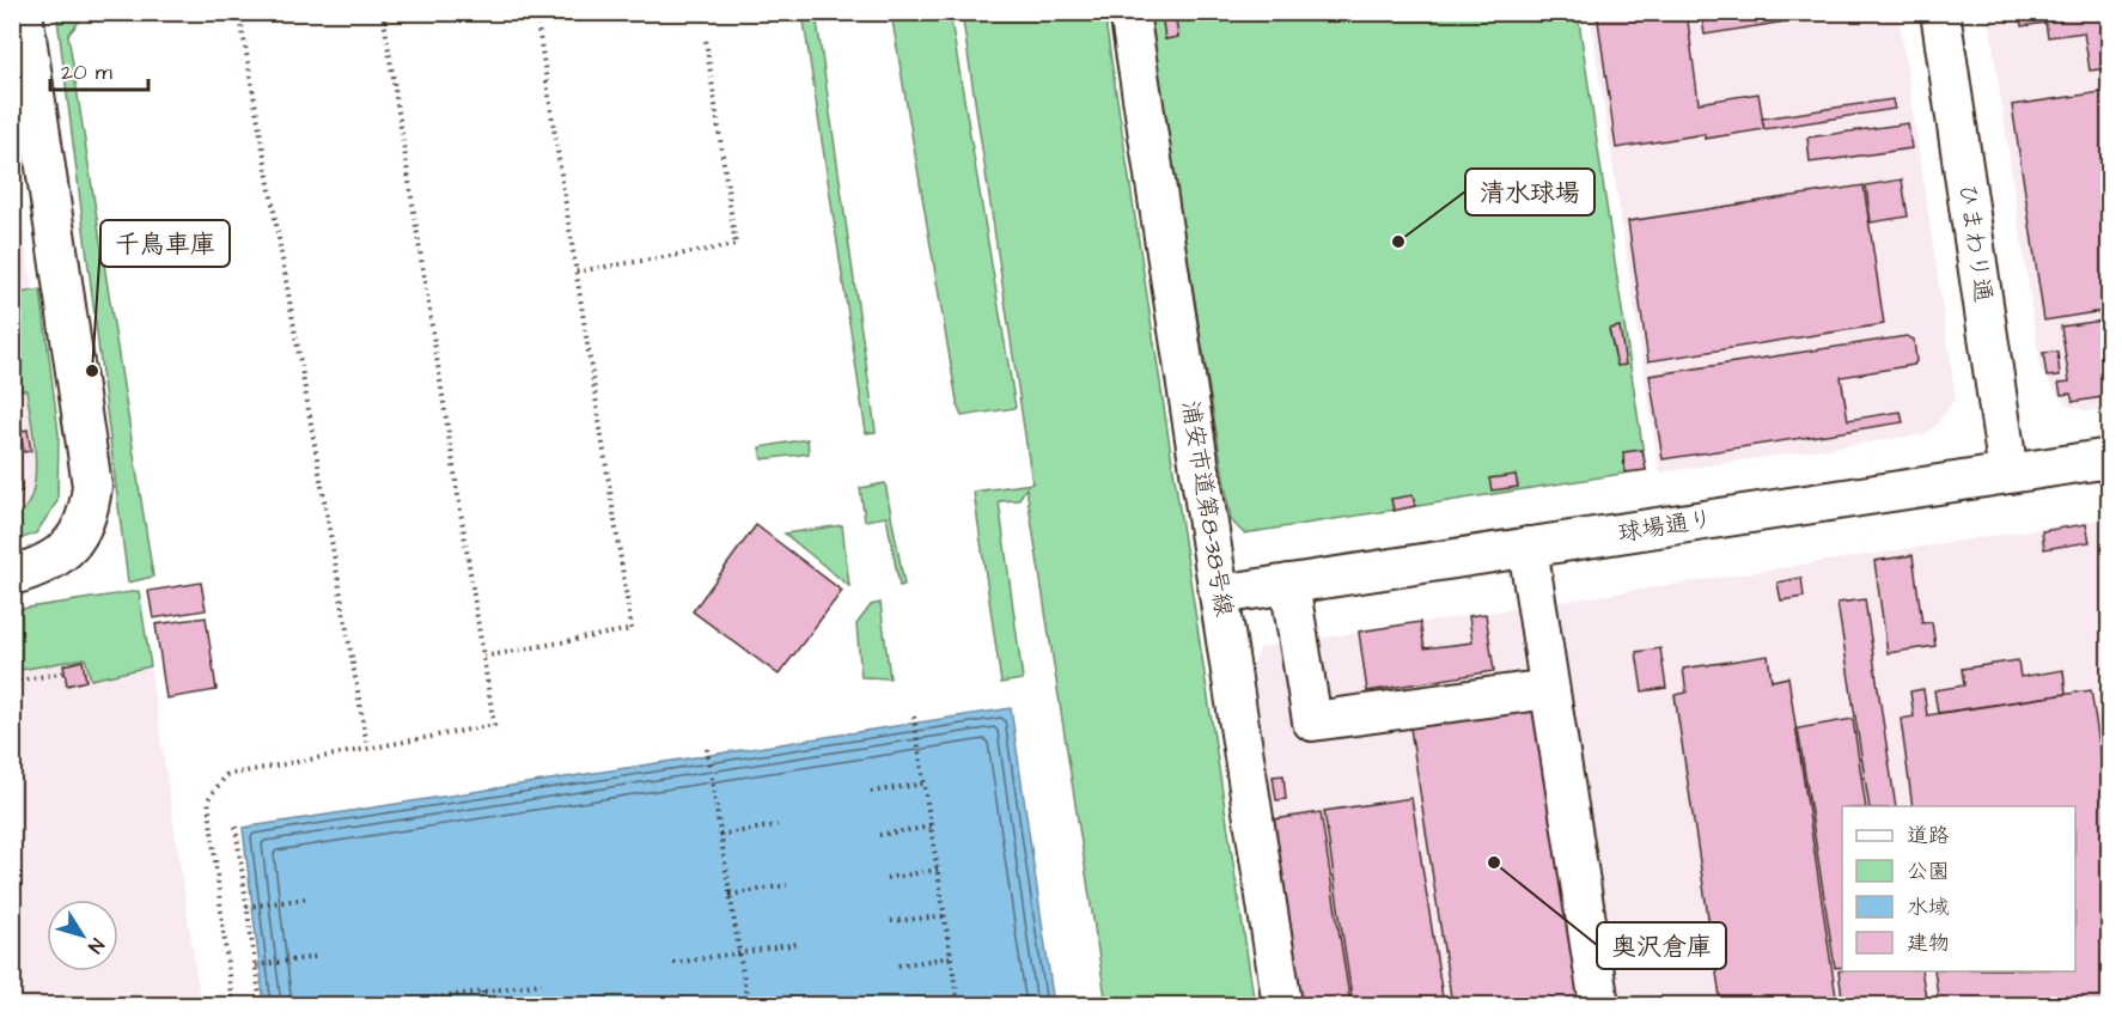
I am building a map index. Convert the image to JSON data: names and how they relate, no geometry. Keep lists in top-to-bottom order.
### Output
{
  "streets": {
    "street": ["ひまわり通", "浦安市道第8-38号線", "球場通り"]
  },
  "crossings": [
    ["ひまわり通", "球場通り"],
    ["浦安市道第8-38号線", "球場通り"]
  ],
  "places": ["清水球場", "千鳥車庫", "奥沢倉庫"],
  "legend": [
    "道路",
    "公園",
    "水域",
    "建物"
  ],
  "scale_bar": "20 m",
  "north": "bottom right"
}
